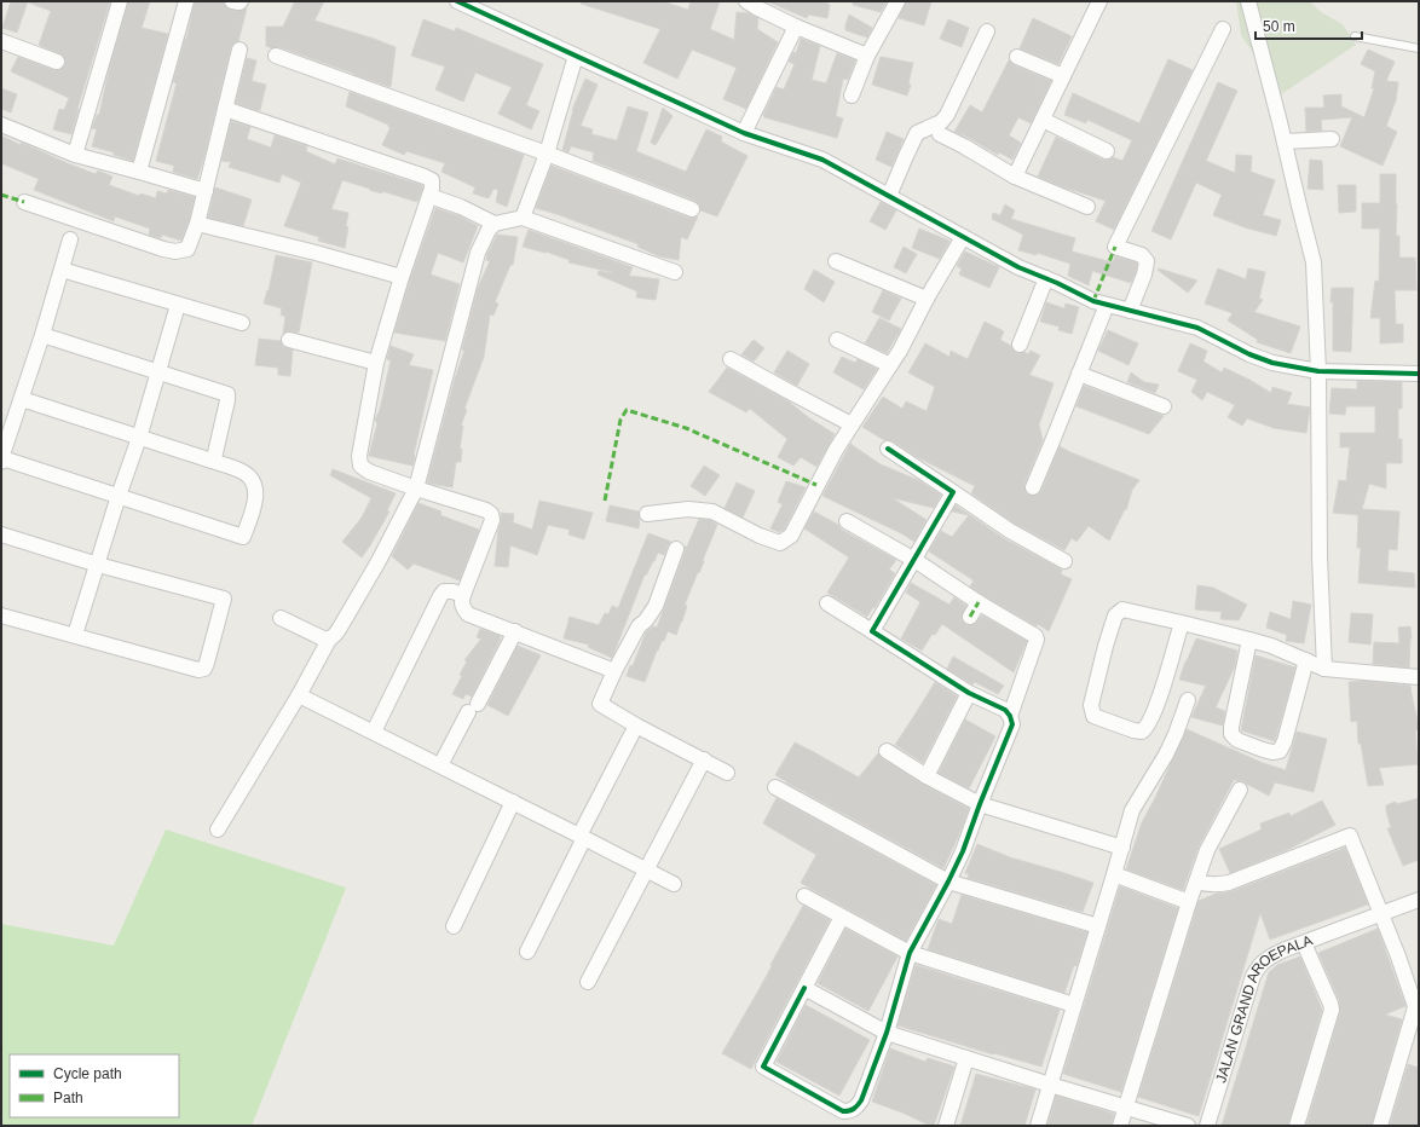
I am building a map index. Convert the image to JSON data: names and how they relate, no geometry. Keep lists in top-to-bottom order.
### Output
{
  "streets": {
    "street": ["JALAN GRAND AROEPALA"]
  },
  "legend": ["Cycle path", "Path"],
  "scale_bar": "50 m"
}
